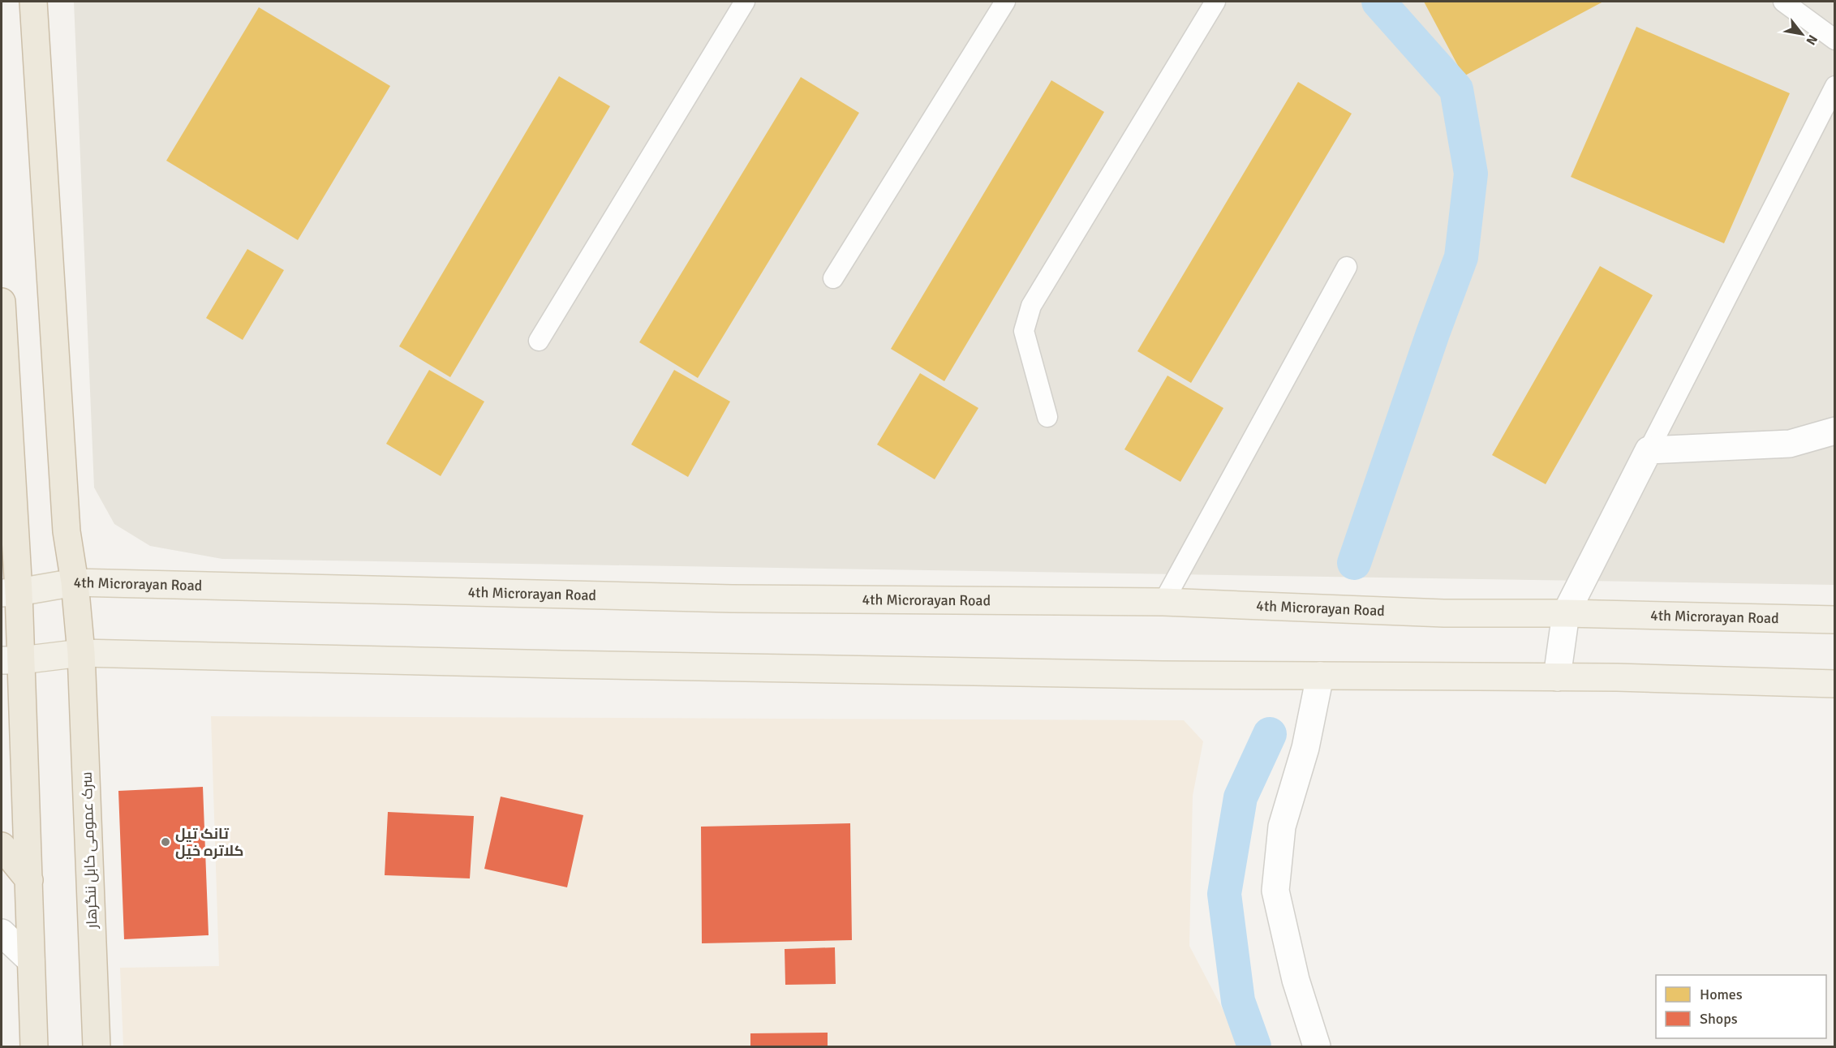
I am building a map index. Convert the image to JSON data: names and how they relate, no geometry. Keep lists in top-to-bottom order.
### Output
{
  "streets": {
    "highway": ["سرک عمومی کابل ننگرهار"],
    "main road": ["4th Microrayan Road"]
  },
  "crossings": [
    ["4th Microrayan Road", "سرک عمومی کابل ننگرهار"]
  ],
  "places": ["تانک تیل کلاتره خیل"],
  "legend": ["Homes", "Shops"],
  "north": "bottom right"
}
